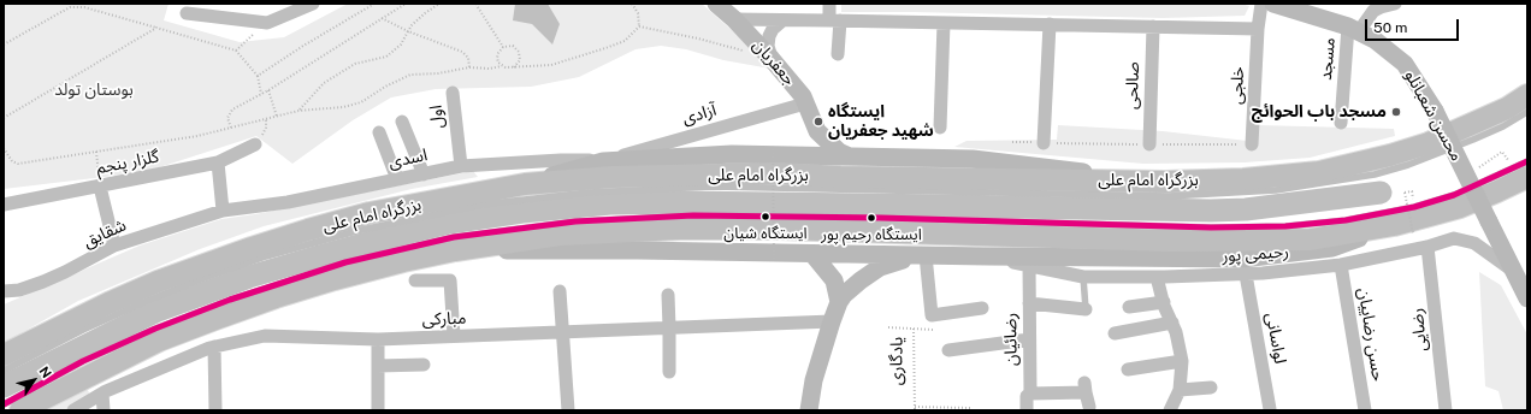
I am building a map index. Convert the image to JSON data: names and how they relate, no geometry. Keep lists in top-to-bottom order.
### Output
{
  "streets": {
    "highway": ["بزرگراه امام علی"],
    "main road": ["جعفریان", "محسن شعبانلو"],
    "street": [
      "مسجد",
      "صالحی",
      "خلجی",
      "آزادی",
      "اول",
      "اسدی",
      "گلزار پنجم",
      "شقایق",
      "رحیمی پور",
      "مبارکی",
      "رضایی",
      "حسن رضاییان",
      "لواسانی",
      "رضائیان"
    ],
    "path": ["یادگاری"]
  },
  "crossings": [
    ["مسجد", "محسن شعبانلو"],
    ["جعفریان", "آزادی"],
    ["آزادی", "اسدی"],
    ["محسن شعبانلو", "رحیمی پور"],
    ["اول", "اسدی"],
    ["اسدی", "شقایق"],
    ["رحیمی پور", "رضایی"],
    ["رحیمی پور", "حسن رضاییان"],
    ["رحیمی پور", "لواسانی"],
    ["رحیمی پور", "رضائیان"]
  ],
  "parks": ["بوستان تولد"],
  "places": [
    "مسجد باب الحوائج",
    "ایستگاه شهید جعفریان",
    "ایستگاه شیان",
    "ایستگاه رحیم پور"
  ],
  "scale_bar": "50 m",
  "north": "top right"
}
